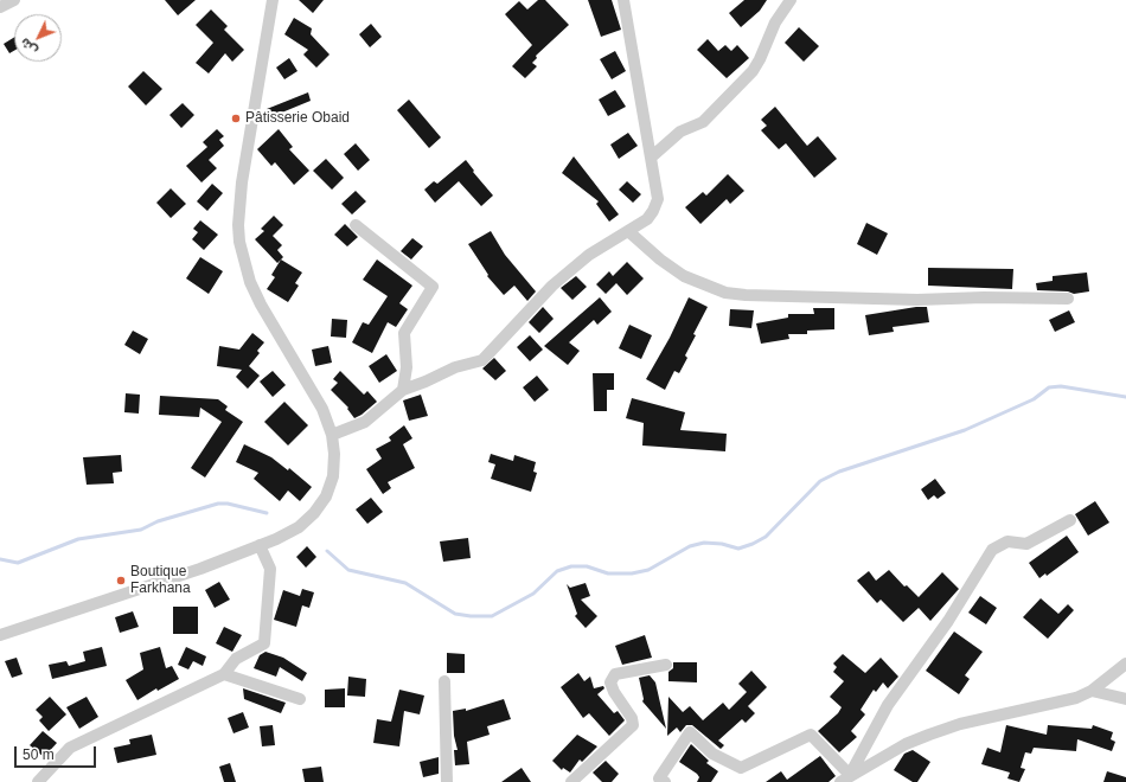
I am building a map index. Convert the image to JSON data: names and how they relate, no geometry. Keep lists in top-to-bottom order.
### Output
{
  "places": ["Pâtisserie Obaid", "Boutique Farkhana"],
  "scale_bar": "50 m",
  "north": "bottom left"
}
